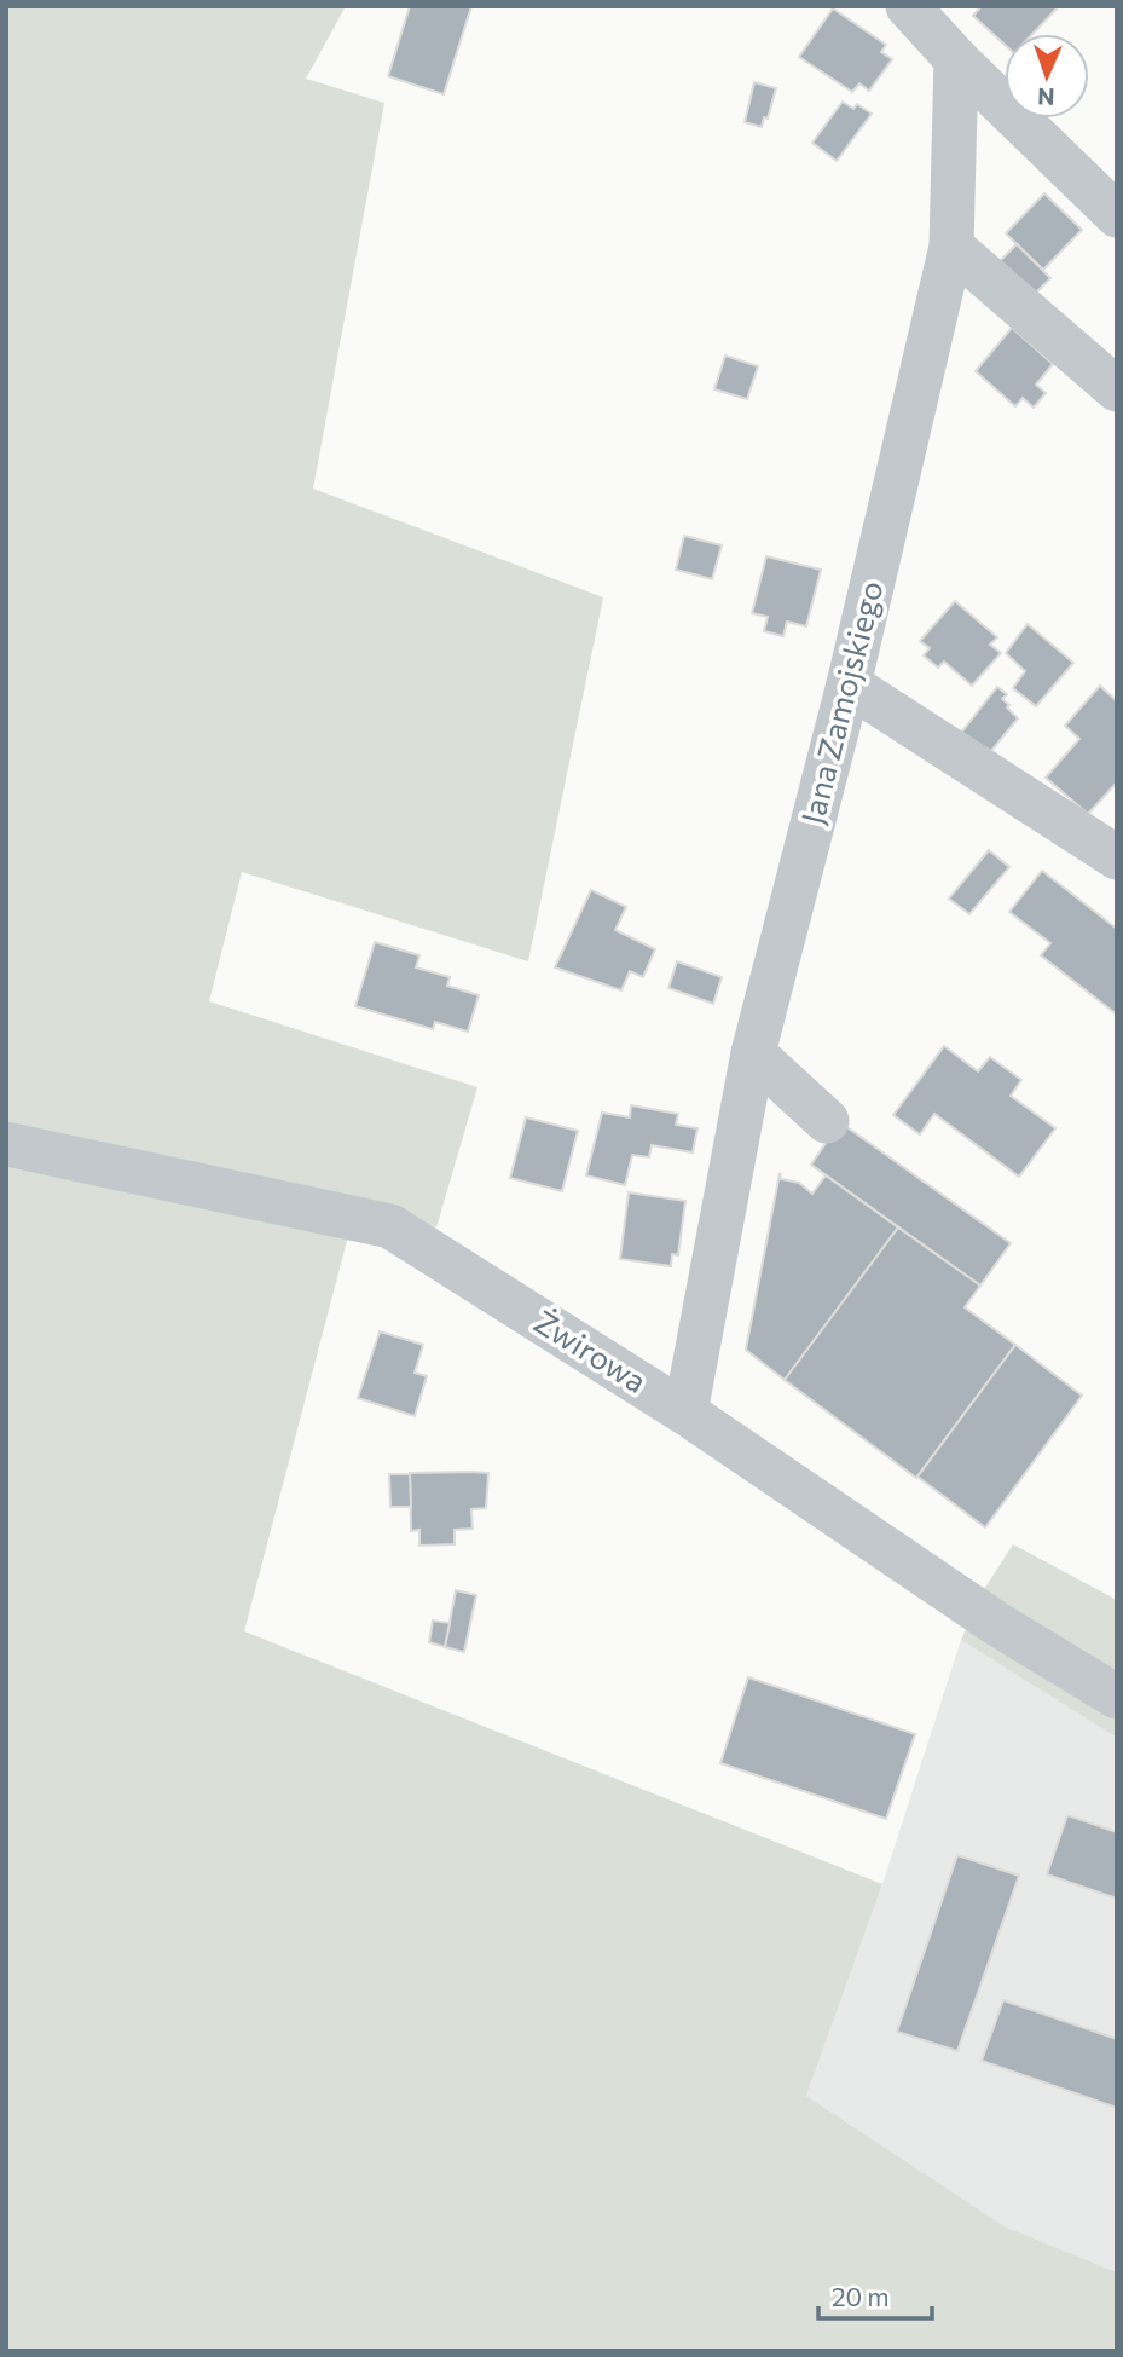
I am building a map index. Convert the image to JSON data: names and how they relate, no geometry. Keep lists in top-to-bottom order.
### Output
{
  "streets": {
    "street": ["Jana Zamojskiego", "Żwirowa"]
  },
  "crossings": [
    ["Jana Zamojskiego", "Żwirowa"]
  ],
  "scale_bar": "20 m",
  "north": "bottom"
}
